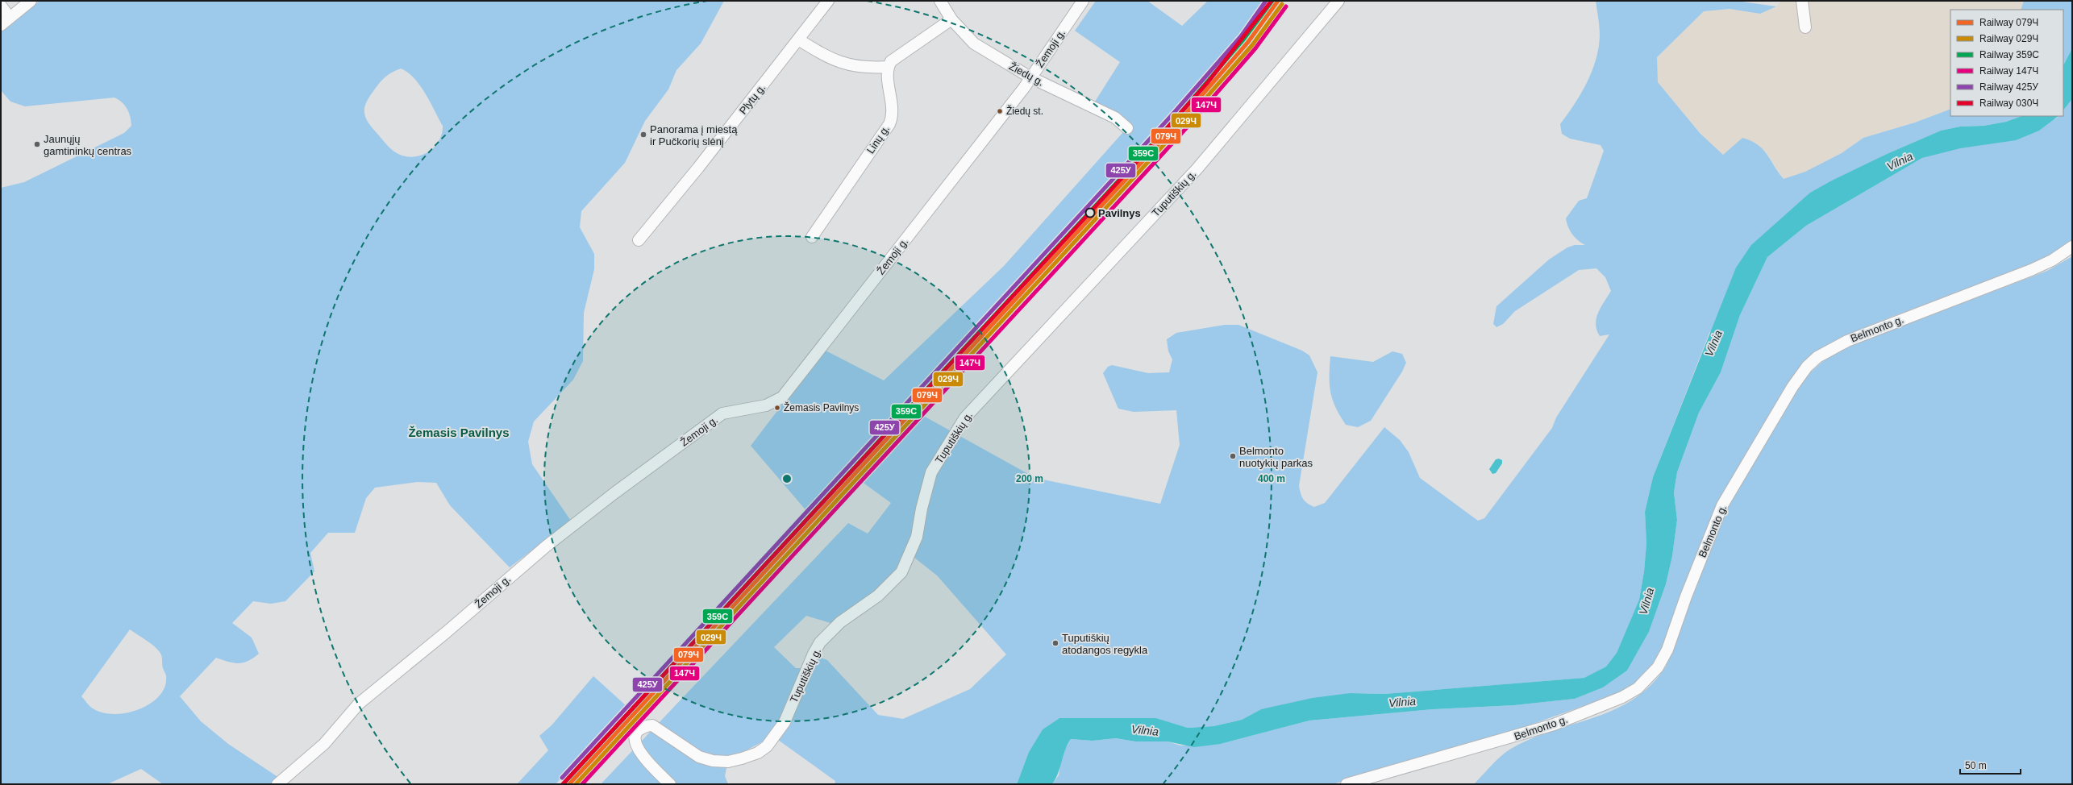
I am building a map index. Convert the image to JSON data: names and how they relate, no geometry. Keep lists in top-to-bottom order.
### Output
{
  "streets": {
    "street": [
      "Žemoji g.",
      "Žiedų g.",
      "Plytų g.",
      "Linų g.",
      "Tuputiškių g.",
      "Belmonto g."
    ]
  },
  "crossings": [
    ["Žemoji g.", "Žiedų g."]
  ],
  "districts": ["Žemasis Pavilnys"],
  "water": ["Vilnia"],
  "places": [
    "Žiedų st.",
    "Panorama į miestą ir Pučkorių slėnį",
    "Jaunųjų gamtininkų centras",
    "Pavilnys",
    "Žemasis Pavilnys",
    "Belmonto nuotykių parkas",
    "Tuputiškių atodangos regykla"
  ],
  "lines": [
    "rail line 079Ч",
    "rail line 359С",
    "rail line 425У",
    "rail line 030Ч",
    "rail line 029Ч",
    "rail line 147Ч"
  ],
  "legend": [
    "Railway 079Ч",
    "Railway 029Ч",
    "Railway 359С",
    "Railway 147Ч",
    "Railway 425У",
    "Railway 030Ч"
  ],
  "scale_bar": "50 m",
  "rings": ["200 m", "400 m"]
}
